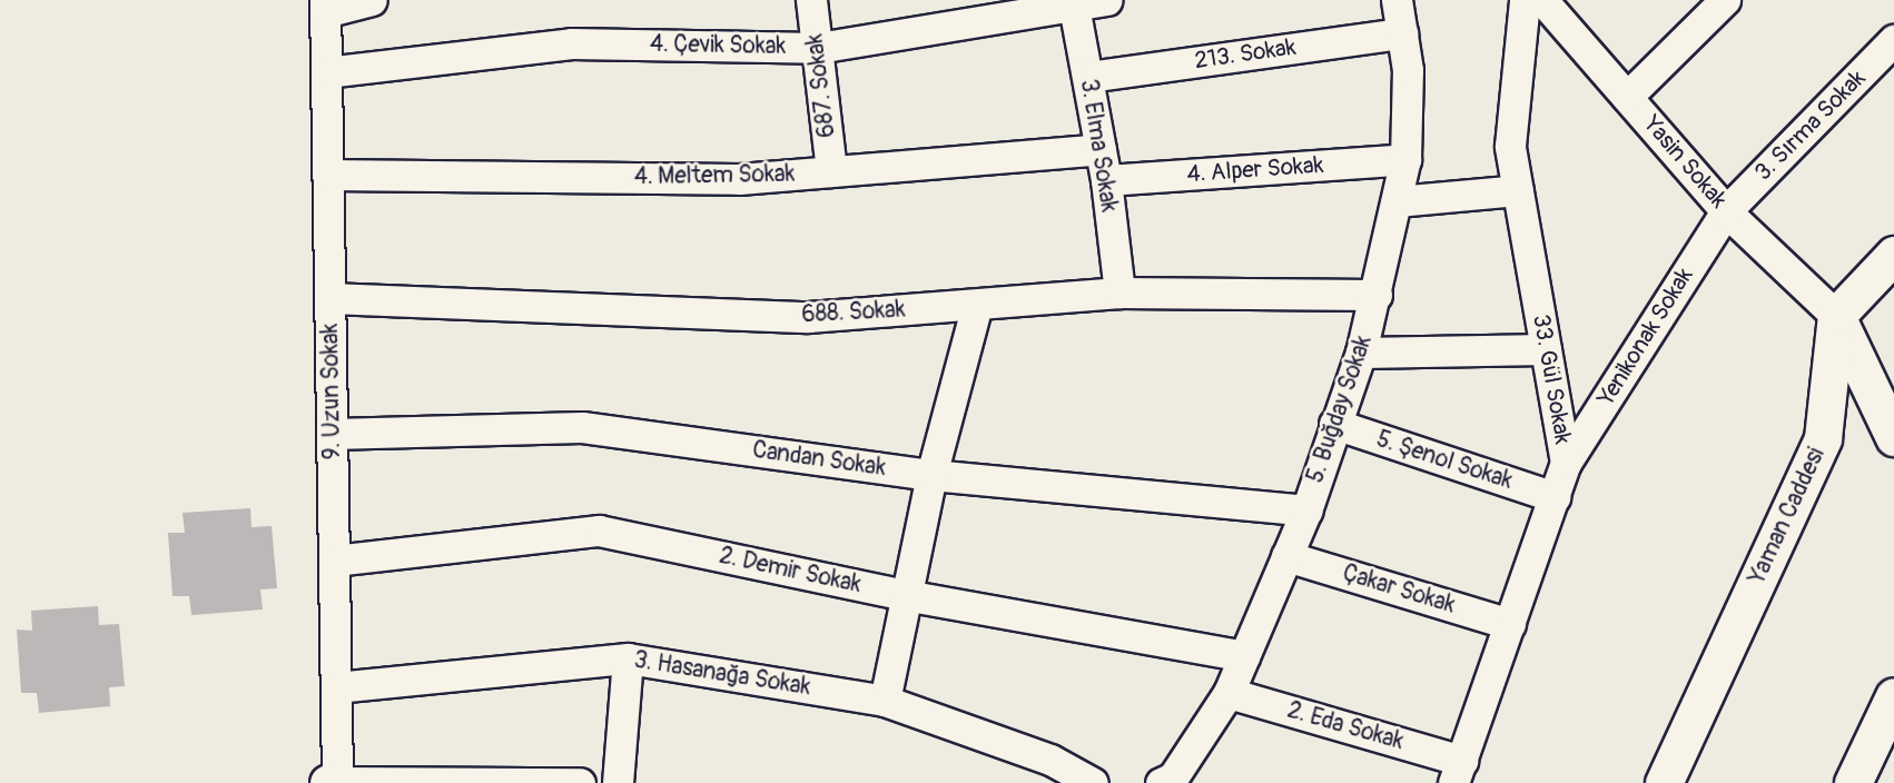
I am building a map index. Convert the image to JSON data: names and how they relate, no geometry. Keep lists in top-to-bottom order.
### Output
{
  "streets": {
    "main road": ["Yaman Caddesi"],
    "street": [
      "4. Çevik Sokak",
      "213. Sokak",
      "687. Sokak",
      "3. Sırma Sokak",
      "3. Elma Sokak",
      "Yasin Sokak",
      "4. Alper Sokak",
      "4. Meltem Sokak",
      "688. Sokak",
      "Yenikonak Sokak",
      "33. Gül Sokak",
      "9. Uzun Sokak",
      "5. Buğday Sokak",
      "Candan Sokak",
      "5. Şenol Sokak",
      "2. Demir Sokak",
      "Çakar Sokak",
      "3. Hasanağa Sokak",
      "2. Eda Sokak"
    ]
  },
  "crossings": [
    ["4. Çevik Sokak", "687. Sokak"],
    ["4. Çevik Sokak", "3. Elma Sokak"],
    ["4. Çevik Sokak", "9. Uzun Sokak"],
    ["213. Sokak", "3. Elma Sokak"],
    ["213. Sokak", "5. Buğday Sokak"],
    ["687. Sokak", "4. Meltem Sokak"],
    ["3. Sırma Sokak", "Yasin Sokak"],
    ["3. Sırma Sokak", "Yenikonak Sokak"],
    ["3. Elma Sokak", "4. Alper Sokak"],
    ["3. Elma Sokak", "4. Meltem Sokak"],
    ["3. Elma Sokak", "688. Sokak"],
    ["Yasin Sokak", "Yenikonak Sokak"],
    ["Yasin Sokak", "Yaman Caddesi"],
    ["4. Alper Sokak", "5. Buğday Sokak"],
    ["4. Meltem Sokak", "9. Uzun Sokak"],
    ["688. Sokak", "9. Uzun Sokak"],
    ["688. Sokak", "5. Buğday Sokak"],
    ["Yenikonak Sokak", "33. Gül Sokak"],
    ["33. Gül Sokak", "5. Şenol Sokak"],
    ["33. Gül Sokak", "Çakar Sokak"],
    ["33. Gül Sokak", "2. Eda Sokak"],
    ["9. Uzun Sokak", "Candan Sokak"],
    ["9. Uzun Sokak", "2. Demir Sokak"],
    ["9. Uzun Sokak", "3. Hasanağa Sokak"],
    ["5. Buğday Sokak", "Candan Sokak"],
    ["5. Buğday Sokak", "5. Şenol Sokak"],
    ["5. Buğday Sokak", "2. Demir Sokak"],
    ["5. Buğday Sokak", "Çakar Sokak"],
    ["5. Buğday Sokak", "2. Eda Sokak"]
  ]
}
